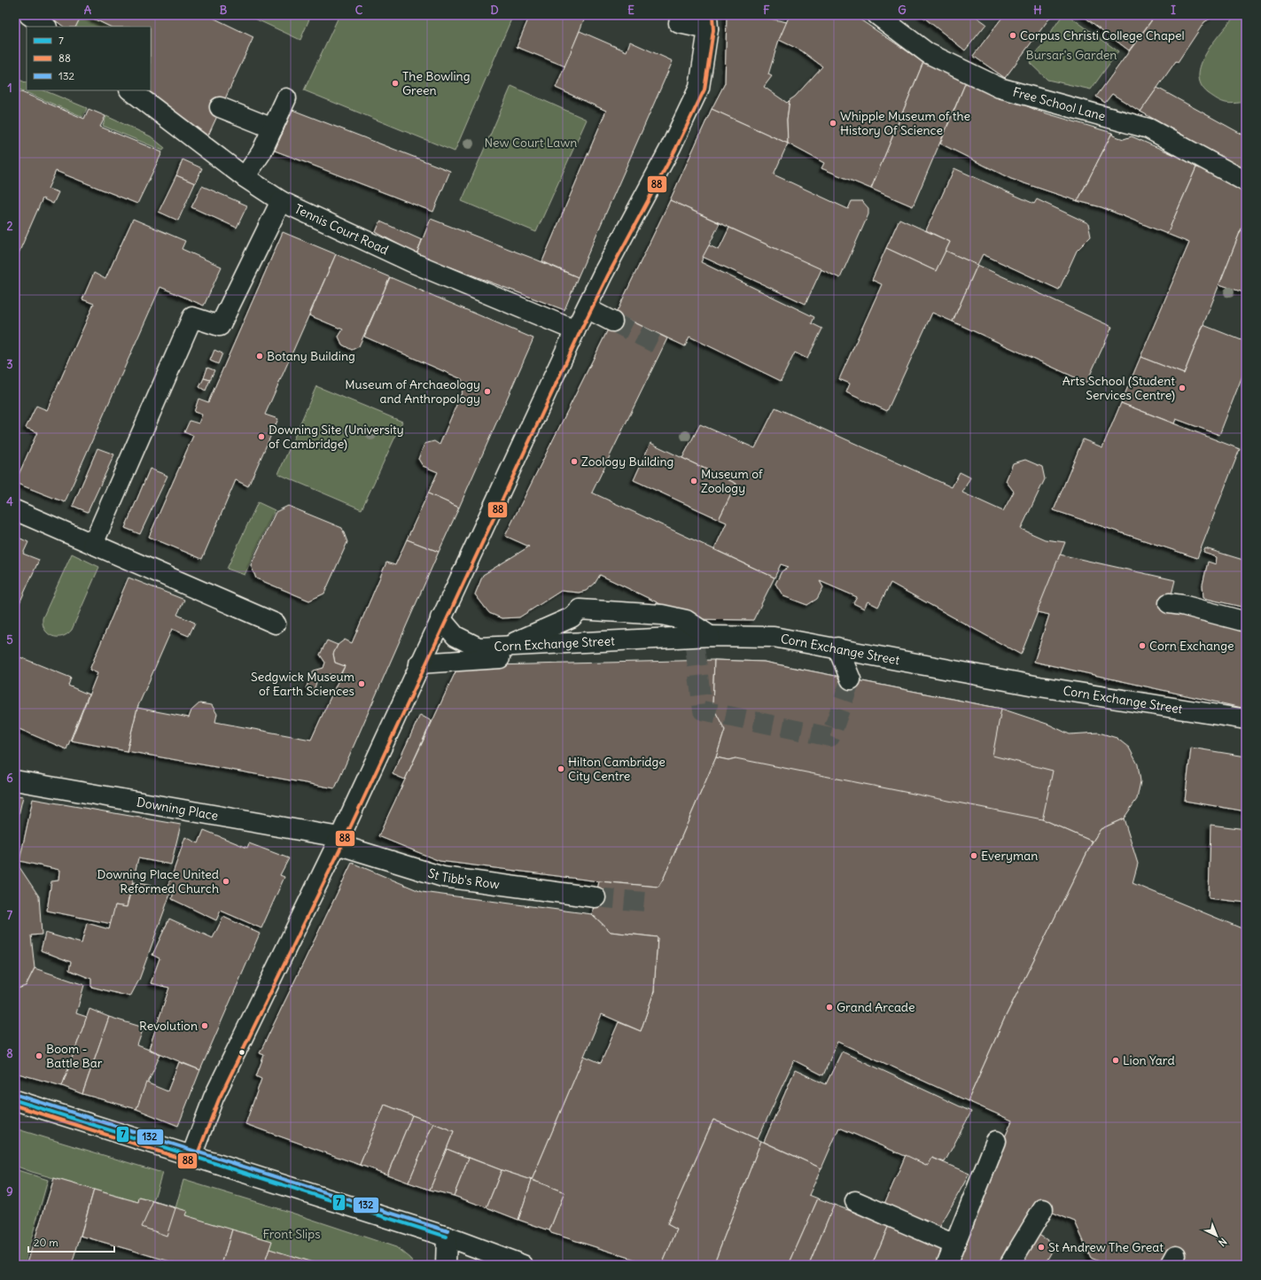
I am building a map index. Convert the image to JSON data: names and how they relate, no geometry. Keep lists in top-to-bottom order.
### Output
{
  "streets": {
    "street": [
      "Free School Lane",
      "Tennis Court Road",
      "Corn Exchange Street",
      "Downing Place",
      "St Tibb's Row"
    ]
  },
  "crossings": [
    ["Downing Place", "St Tibb's Row"]
  ],
  "parks": ["Bursar's Garden", "New Court Lawn", "Front Slips"],
  "places": [
    "Corpus Christi College Chapel",
    "The Bowling Green",
    "Whipple Museum of the History Of Science",
    "Botany Building",
    "Arts School (Student Services Centre)",
    "Museum of Archaeology and Anthropology",
    "Downing Site (University of Cambridge)",
    "Zoology Building",
    "Museum of Zoology",
    "Corn Exchange",
    "Sedgwick Museum of Earth Sciences",
    "Hilton Cambridge City Centre",
    "Everyman",
    "Downing Place United Reformed Church",
    "Grand Arcade",
    "Revolution",
    "Boom - Battle Bar",
    "Lion Yard",
    "St Andrew The Great"
  ],
  "lines": ["transit line 88", "transit line 132", "transit line 7"],
  "legend": ["7", "88", "132"],
  "scale_bar": "20 m",
  "north": "bottom right",
  "grid": {
    "columns": [
      "A",
      "B",
      "C",
      "D",
      "E",
      "F",
      "G",
      "H",
      "I"
    ],
    "rows": [
      "1",
      "2",
      "3",
      "4",
      "5",
      "6",
      "7",
      "8",
      "9"
    ]
  }
}
